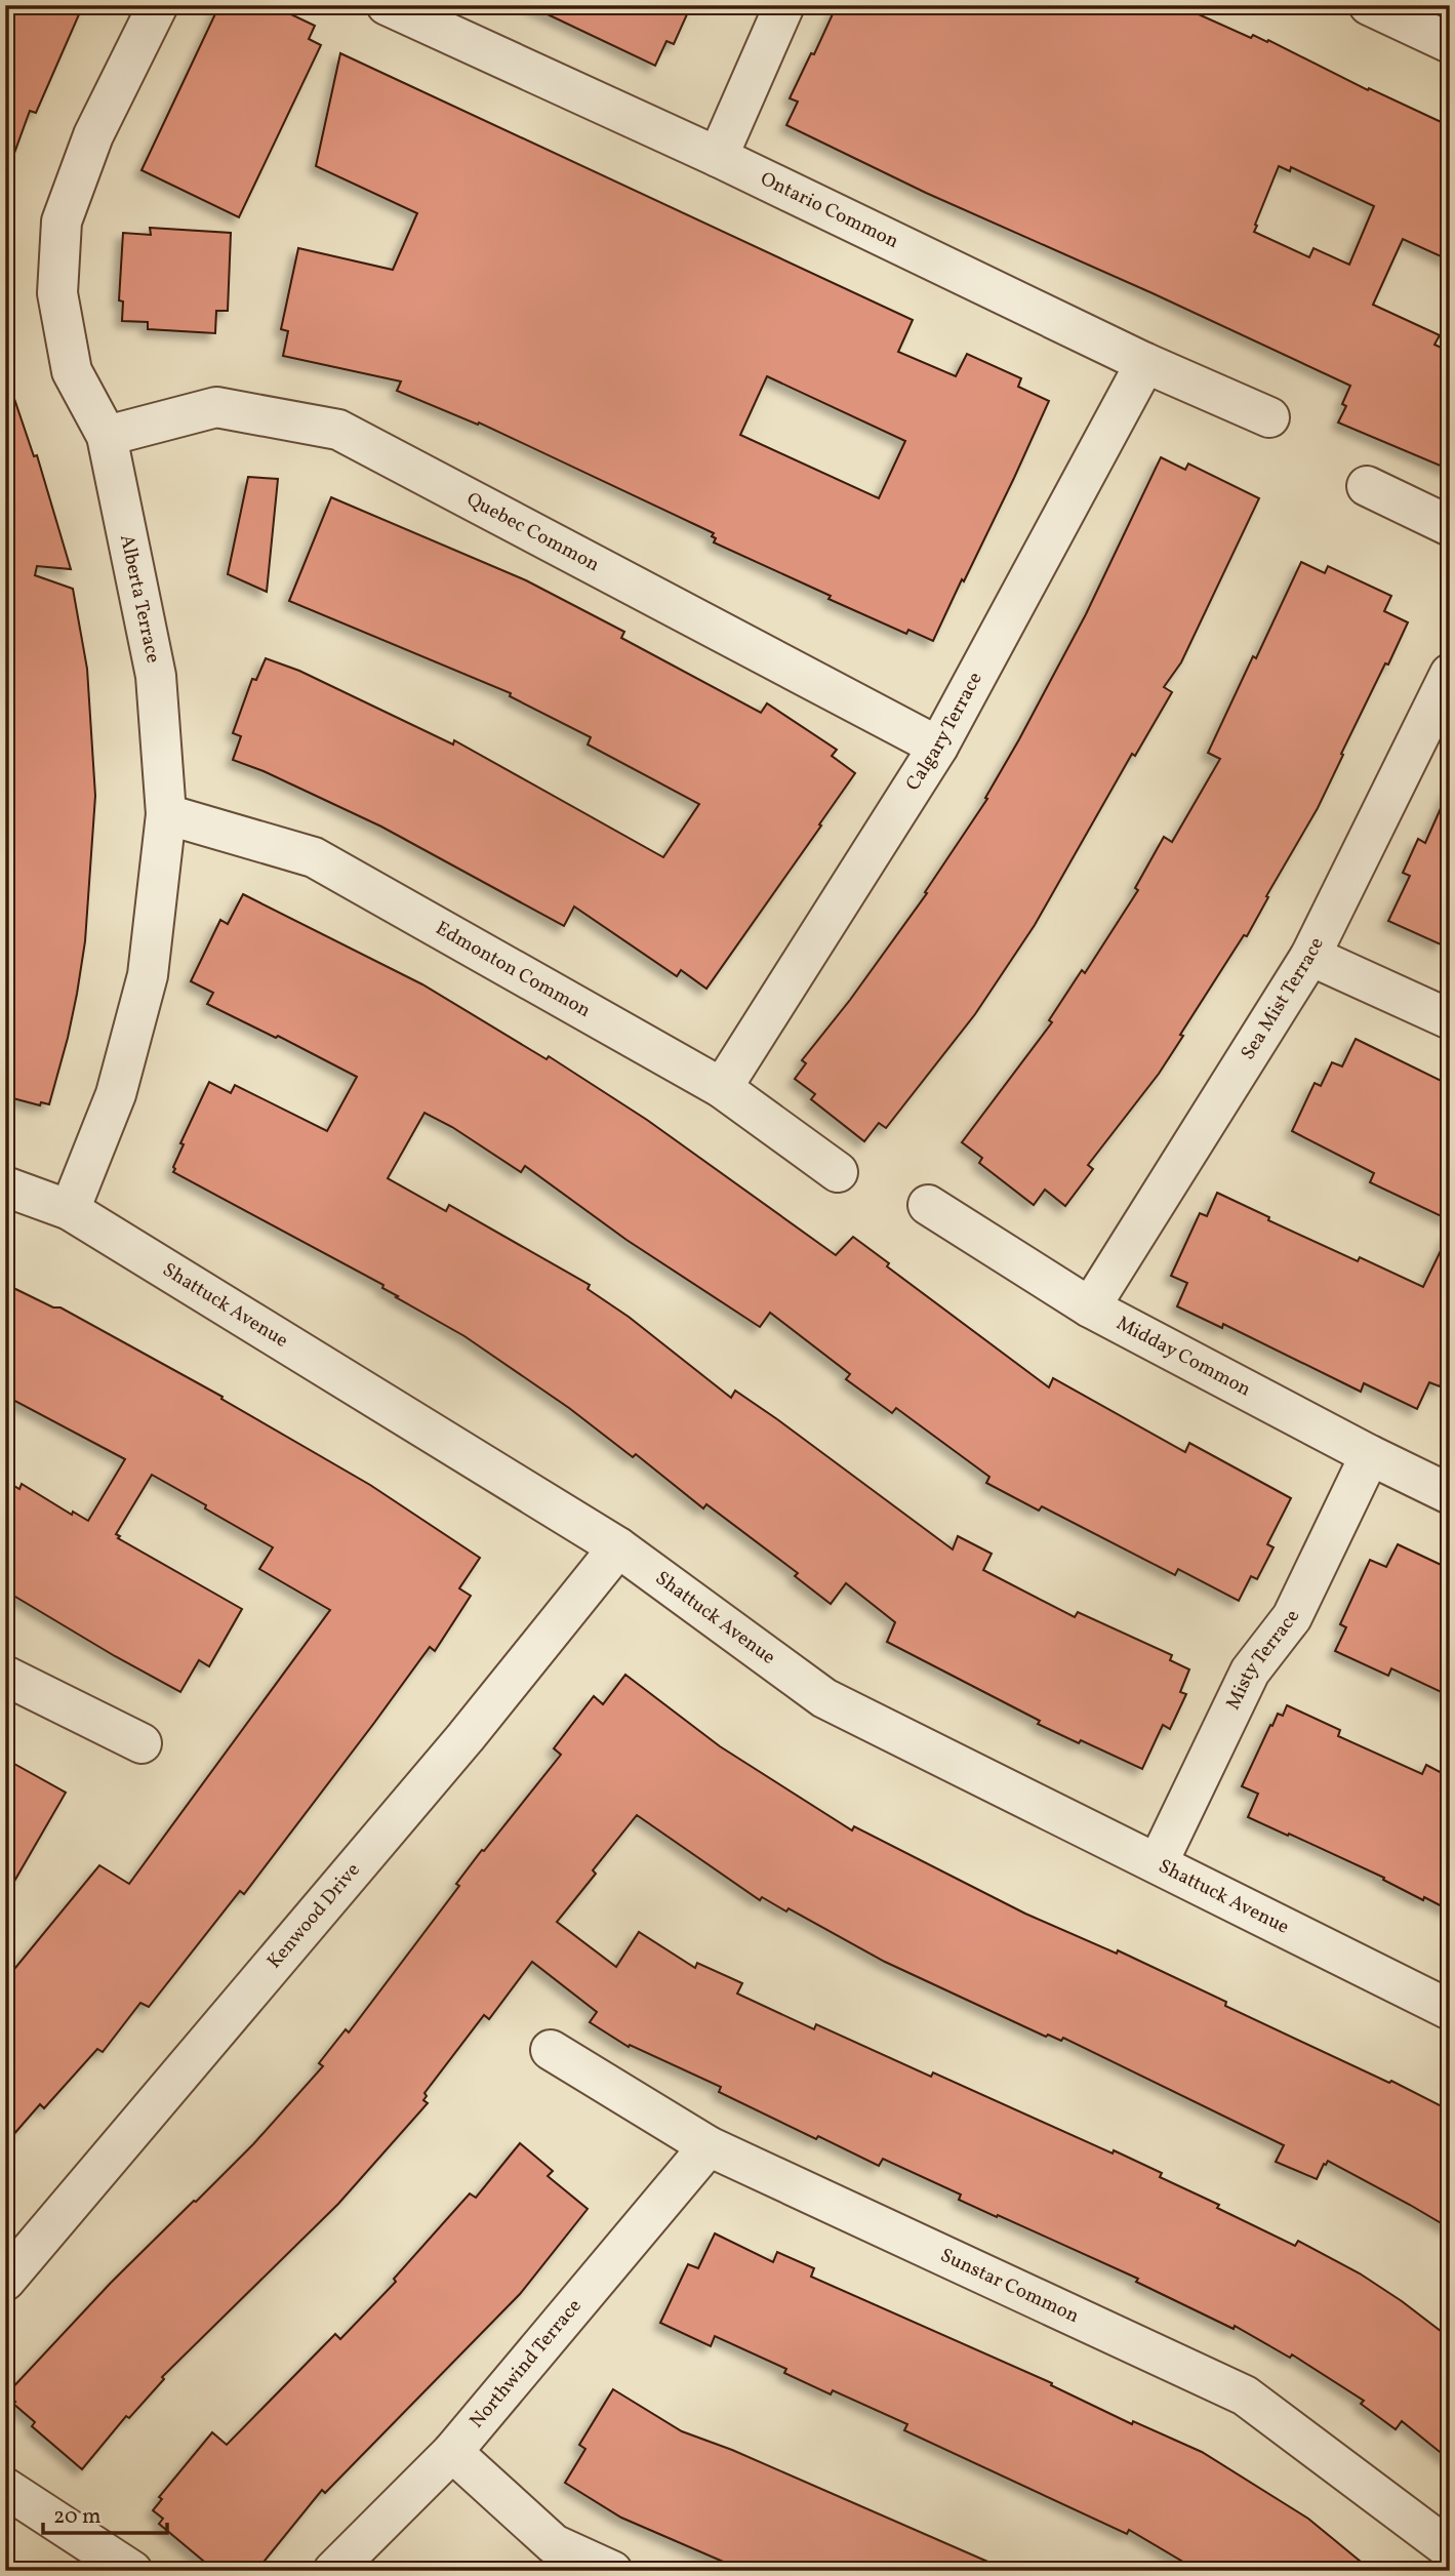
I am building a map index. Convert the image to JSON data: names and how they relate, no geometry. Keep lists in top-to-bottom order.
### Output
{
  "streets": {
    "street": [
      "Ontario Common",
      "Quebec Common",
      "Alberta Terrace",
      "Calgary Terrace",
      "Edmonton Common",
      "Sea Mist Terrace",
      "Shattuck Avenue",
      "Midday Common",
      "Misty Terrace",
      "Kenwood Drive",
      "Sunstar Common",
      "Northwind Terrace"
    ]
  },
  "crossings": [
    ["Ontario Common", "Calgary Terrace"],
    ["Quebec Common", "Alberta Terrace"],
    ["Quebec Common", "Calgary Terrace"],
    ["Alberta Terrace", "Edmonton Common"],
    ["Alberta Terrace", "Shattuck Avenue"],
    ["Calgary Terrace", "Edmonton Common"],
    ["Sea Mist Terrace", "Midday Common"],
    ["Shattuck Avenue", "Misty Terrace"],
    ["Shattuck Avenue", "Kenwood Drive"],
    ["Midday Common", "Misty Terrace"],
    ["Sunstar Common", "Northwind Terrace"]
  ],
  "scale_bar": "20 m"
}
